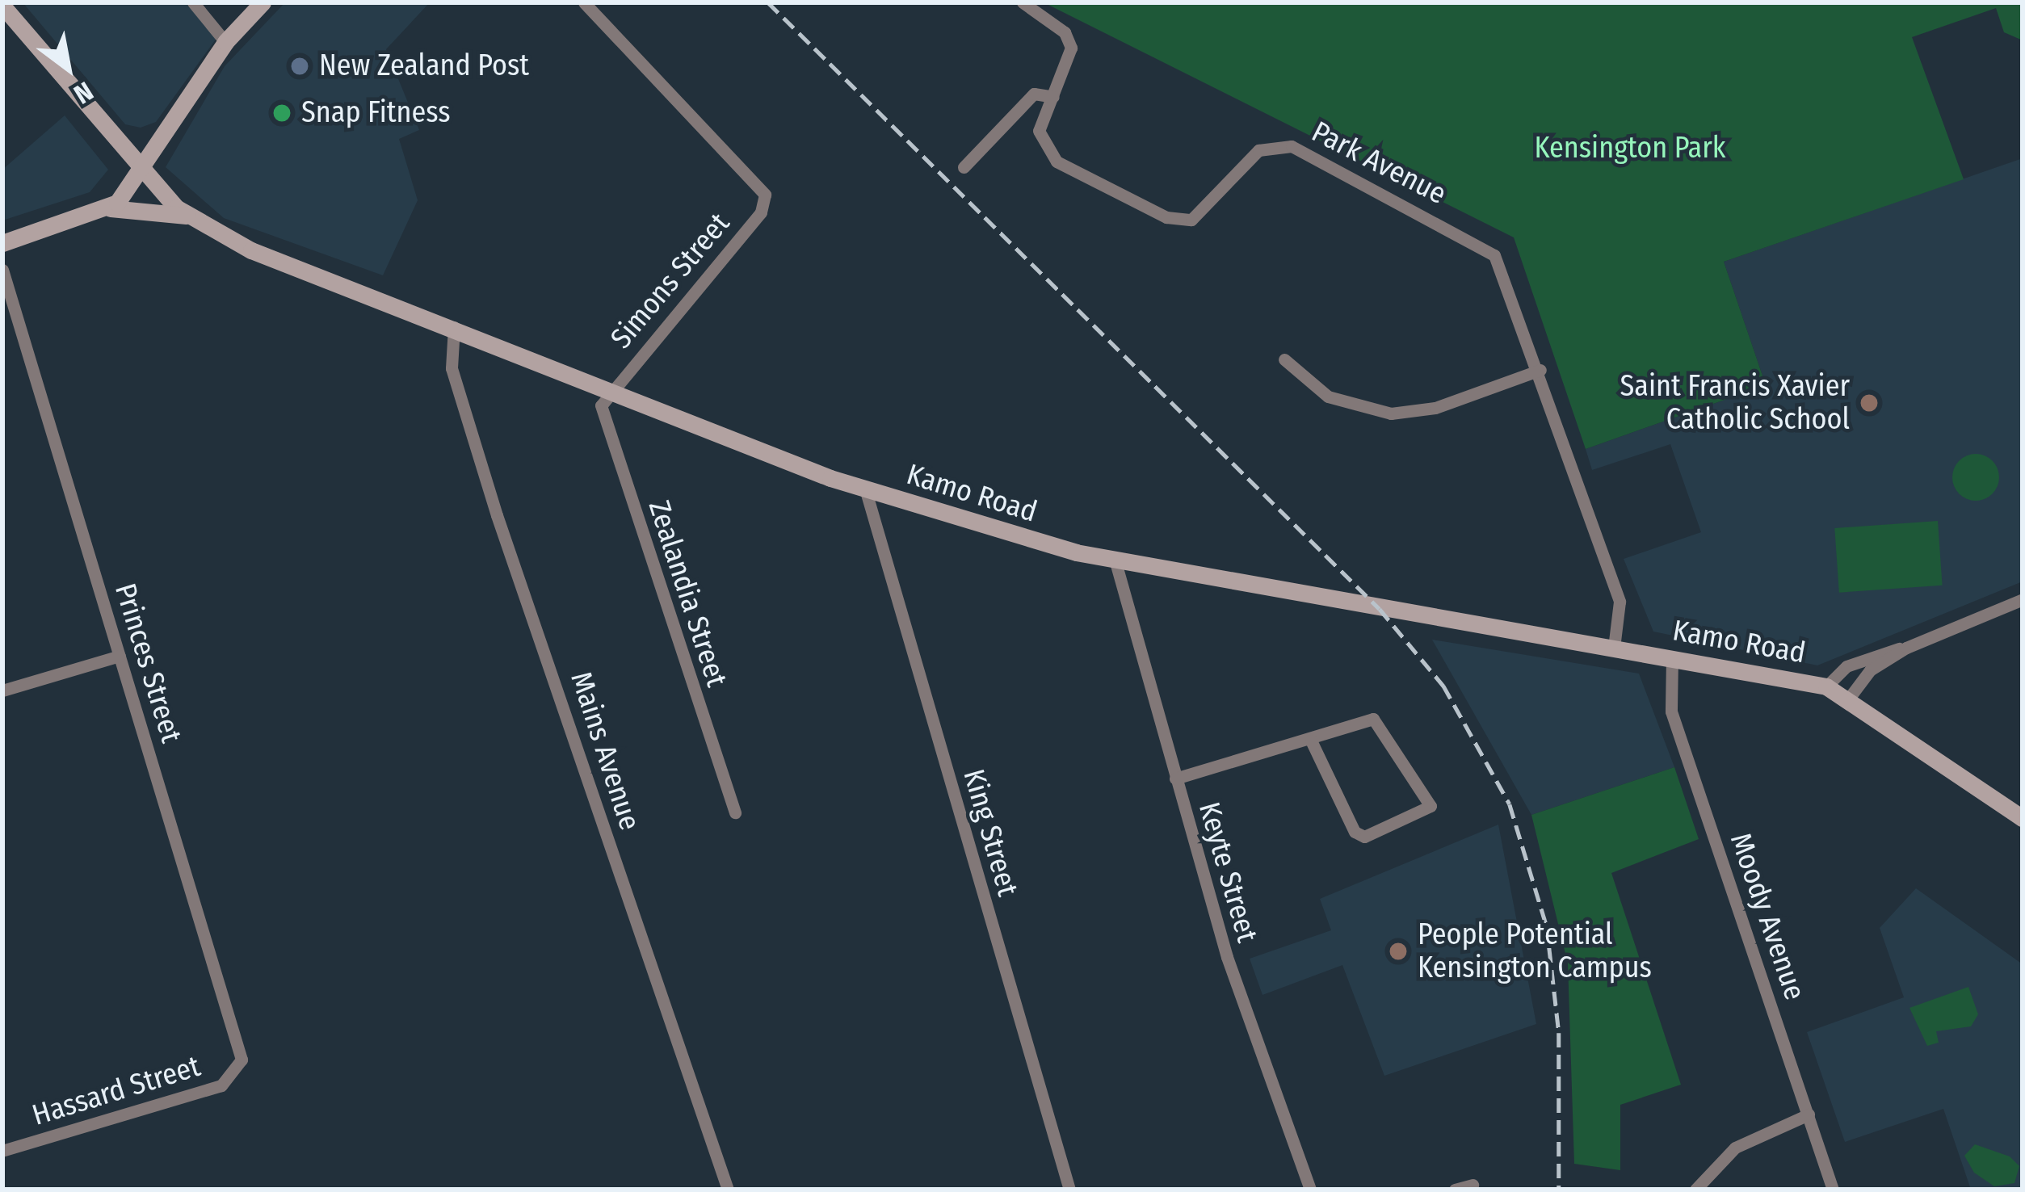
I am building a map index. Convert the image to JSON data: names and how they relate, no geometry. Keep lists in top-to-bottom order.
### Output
{
  "streets": {
    "main road": ["Kamo Road"],
    "street": [
      "Park Avenue",
      "Simons Street",
      "Zealandia Street",
      "Princes Street",
      "Mains Avenue",
      "King Street",
      "Keyte Street",
      "Moody Avenue",
      "Hassard Street"
    ]
  },
  "crossings": [
    ["Park Avenue", "Kamo Road"],
    ["Simons Street", "Kamo Road"],
    ["Simons Street", "Zealandia Street"],
    ["Kamo Road", "Zealandia Street"],
    ["Kamo Road", "Mains Avenue"],
    ["Kamo Road", "King Street"],
    ["Kamo Road", "Keyte Street"],
    ["Kamo Road", "Moody Avenue"],
    ["Princes Street", "Hassard Street"]
  ],
  "parks": ["Kensington Park"],
  "places": [
    "New Zealand Post",
    "Snap Fitness",
    "Saint Francis Xavier Catholic School",
    "People Potential Kensington Campus"
  ],
  "north": "bottom right"
}
